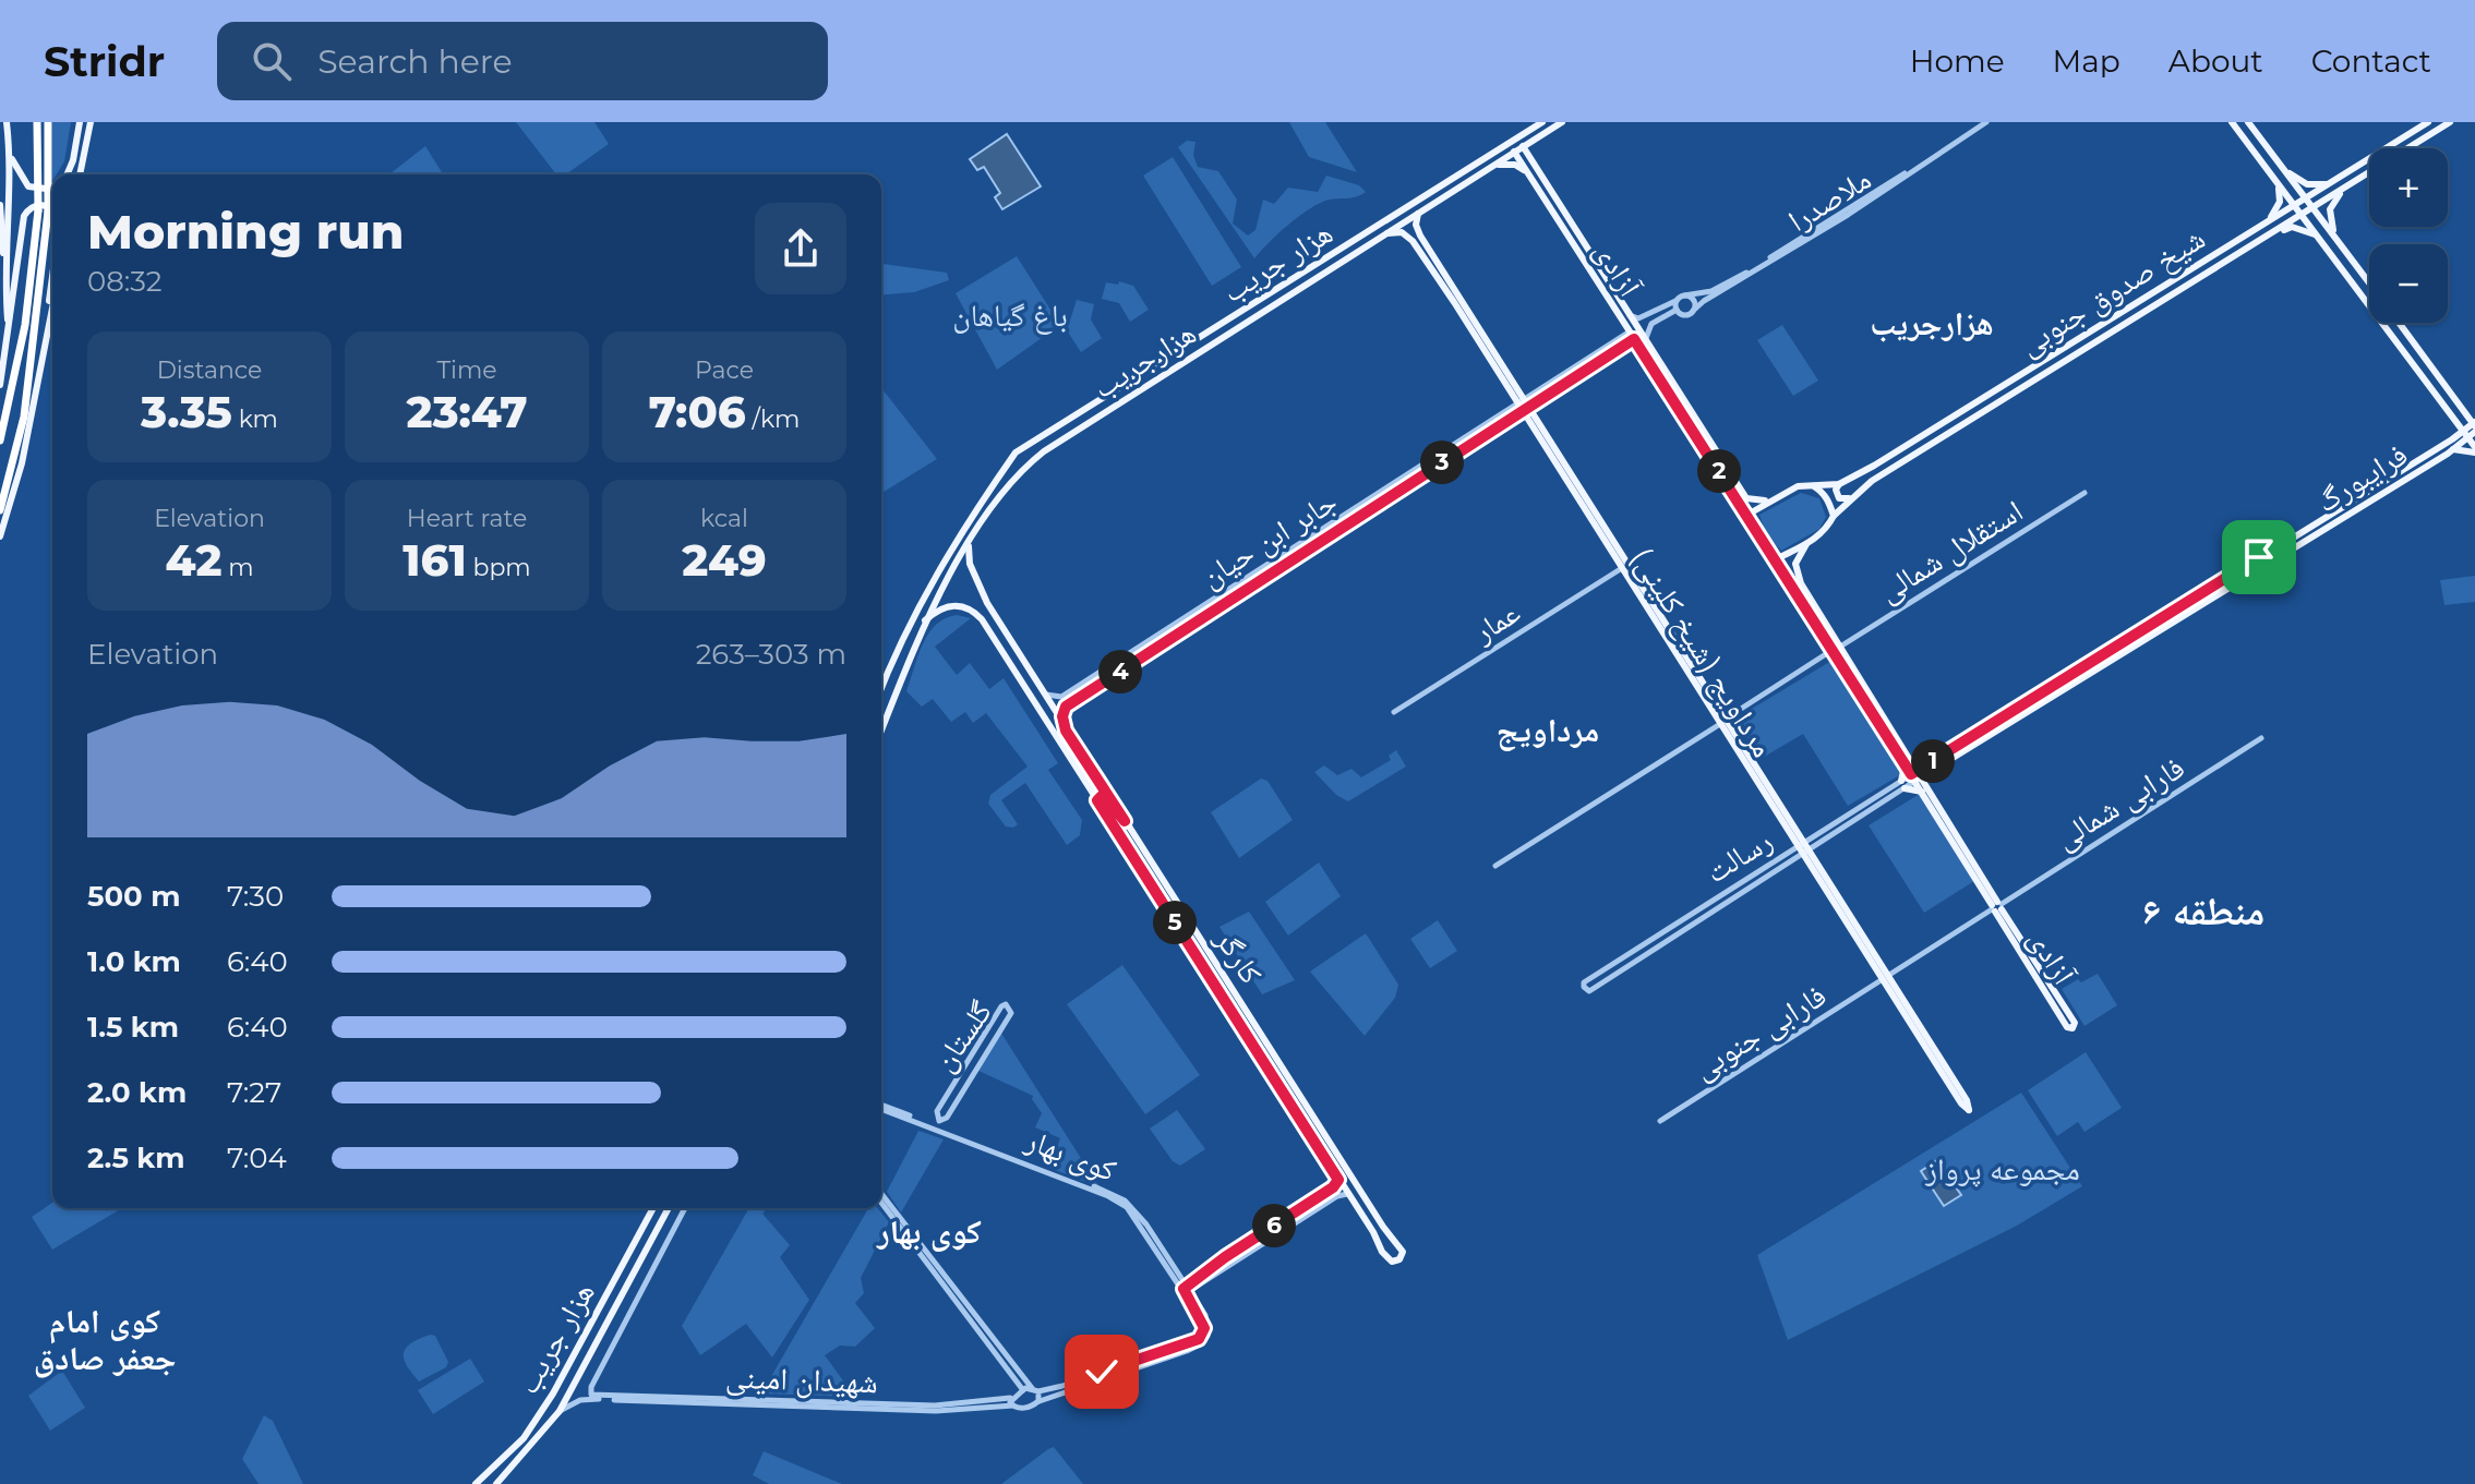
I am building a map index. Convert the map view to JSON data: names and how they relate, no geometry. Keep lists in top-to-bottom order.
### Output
{
  "streets": {
    "main road": [
      "هزار جریب",
      "آزادی",
      "شیخ صدوق جنوبی",
      "هزارجریب",
      "فرایبورگ",
      "مرداویج (شیخ کلینی)",
      "کارگر"
    ],
    "street": [
      "ملاصدرا",
      "جابر ابن حیان",
      "استقلال شمالی",
      "عمار",
      "فارابی شمالی",
      "رسالت",
      "فارابی جنوبی",
      "گلستان",
      "کوی بهار",
      "شهیدان امینی"
    ]
  },
  "crossings": [
    ["هزار جریب", "آزادی"],
    ["آزادی", "شیخ صدوق جنوبی"],
    ["آزادی", "هزارجریب"],
    ["آزادی", "فرایبورگ"],
    ["آزادی", "استقلال شمالی"],
    ["آزادی", "فارابی شمالی"],
    ["آزادی", "رسالت"],
    ["هزارجریب", "مرداویج (شیخ کلینی)"],
    ["هزارجریب", "کارگر"],
    ["فرایبورگ", "رسالت"],
    ["جابر ابن حیان", "مرداویج (شیخ کلینی)"],
    ["استقلال شمالی", "مرداویج (شیخ کلینی)"],
    ["عمار", "مرداویج (شیخ کلینی)"],
    ["مرداویج (شیخ کلینی)", "فارابی شمالی"],
    ["مرداویج (شیخ کلینی)", "رسالت"],
    ["مرداویج (شیخ کلینی)", "فارابی جنوبی"],
    ["فارابی شمالی", "فارابی جنوبی"],
    ["کوی بهار", "شهیدان امینی"]
  ],
  "districts": [
    "هزارجریب",
    "مرداویج",
    "منطقه ۶",
    "کوی بهار",
    "کوی امام جعفر صادق"
  ],
  "parks": ["باغ گیاهان", "مجموعه پرواز"],
  "page": {
    "header": "Stridr",
    "search": "Search here",
    "nav": [
      "Home",
      "Map",
      "About",
      "Contact"
    ],
    "map_buttons": ["+", "−"],
    "heading": ["Morning run", "08:32"],
    "stats": [
      ["Distance", "3.35 km"],
      ["Time", "23:47"],
      ["Pace", "7:06 /km"],
      ["Elevation", "42 m"],
      ["Heart rate", "161 bpm"],
      ["kcal", "249"]
    ],
    "pins": [
      "3",
      "2",
      "4",
      "1",
      "5",
      "6"
    ],
    "chart": ["Elevation", "263–303 m"],
    "list": [
      {
        "name": "500 m",
        "note": "7:30"
      },
      {
        "name": "1.0 km",
        "note": "6:40"
      },
      {
        "name": "1.5 km",
        "note": "6:40"
      },
      {
        "name": "2.0 km",
        "note": "7:27"
      },
      {
        "name": "2.5 km",
        "note": "7:04"
      }
    ]
  }
}
